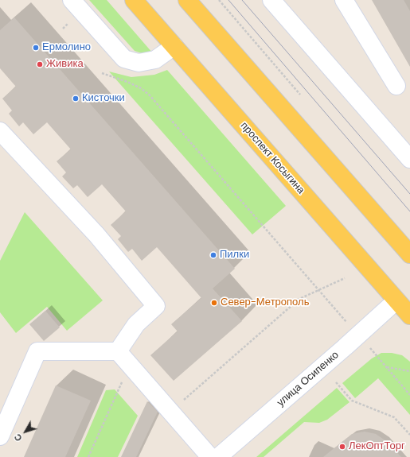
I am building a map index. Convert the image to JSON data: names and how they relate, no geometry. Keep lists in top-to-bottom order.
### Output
{
  "streets": {
    "main road": ["проспект Косыгина"],
    "street": ["улица Осипенко"]
  },
  "crossings": [
    ["проспект Косыгина", "улица Осипенко"]
  ],
  "places": [
    "Ермолино",
    "Живика",
    "Кисточки",
    "Пилки",
    "Север-Метрополь",
    "ЛекОптТорг"
  ],
  "north": "bottom left"
}
